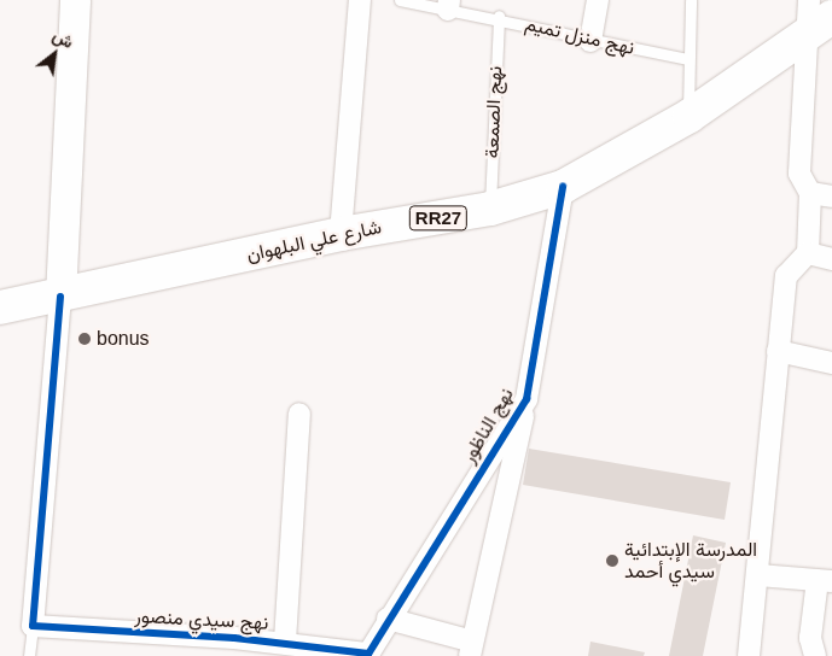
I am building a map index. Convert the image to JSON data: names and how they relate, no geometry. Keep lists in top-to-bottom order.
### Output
{
  "streets": {
    "main road": ["RR27", "شارع علي البلهوان"],
    "street": ["نهج الناظور", "نهج سيدي منصور"],
    "lane": ["نهج منزل تميم", "نهج الصمعة"]
  },
  "crossings": [
    ["نهج منزل تميم", "نهج الصمعة"],
    ["نهج الصمعة", "شارع علي البلهوان"],
    ["شارع علي البلهوان", "نهج الناظور"],
    ["نهج الناظور", "نهج سيدي منصور"]
  ],
  "places": ["bonus", "المدرسة الإبتدائية سيدي أحمد"],
  "north": "top right"
}
